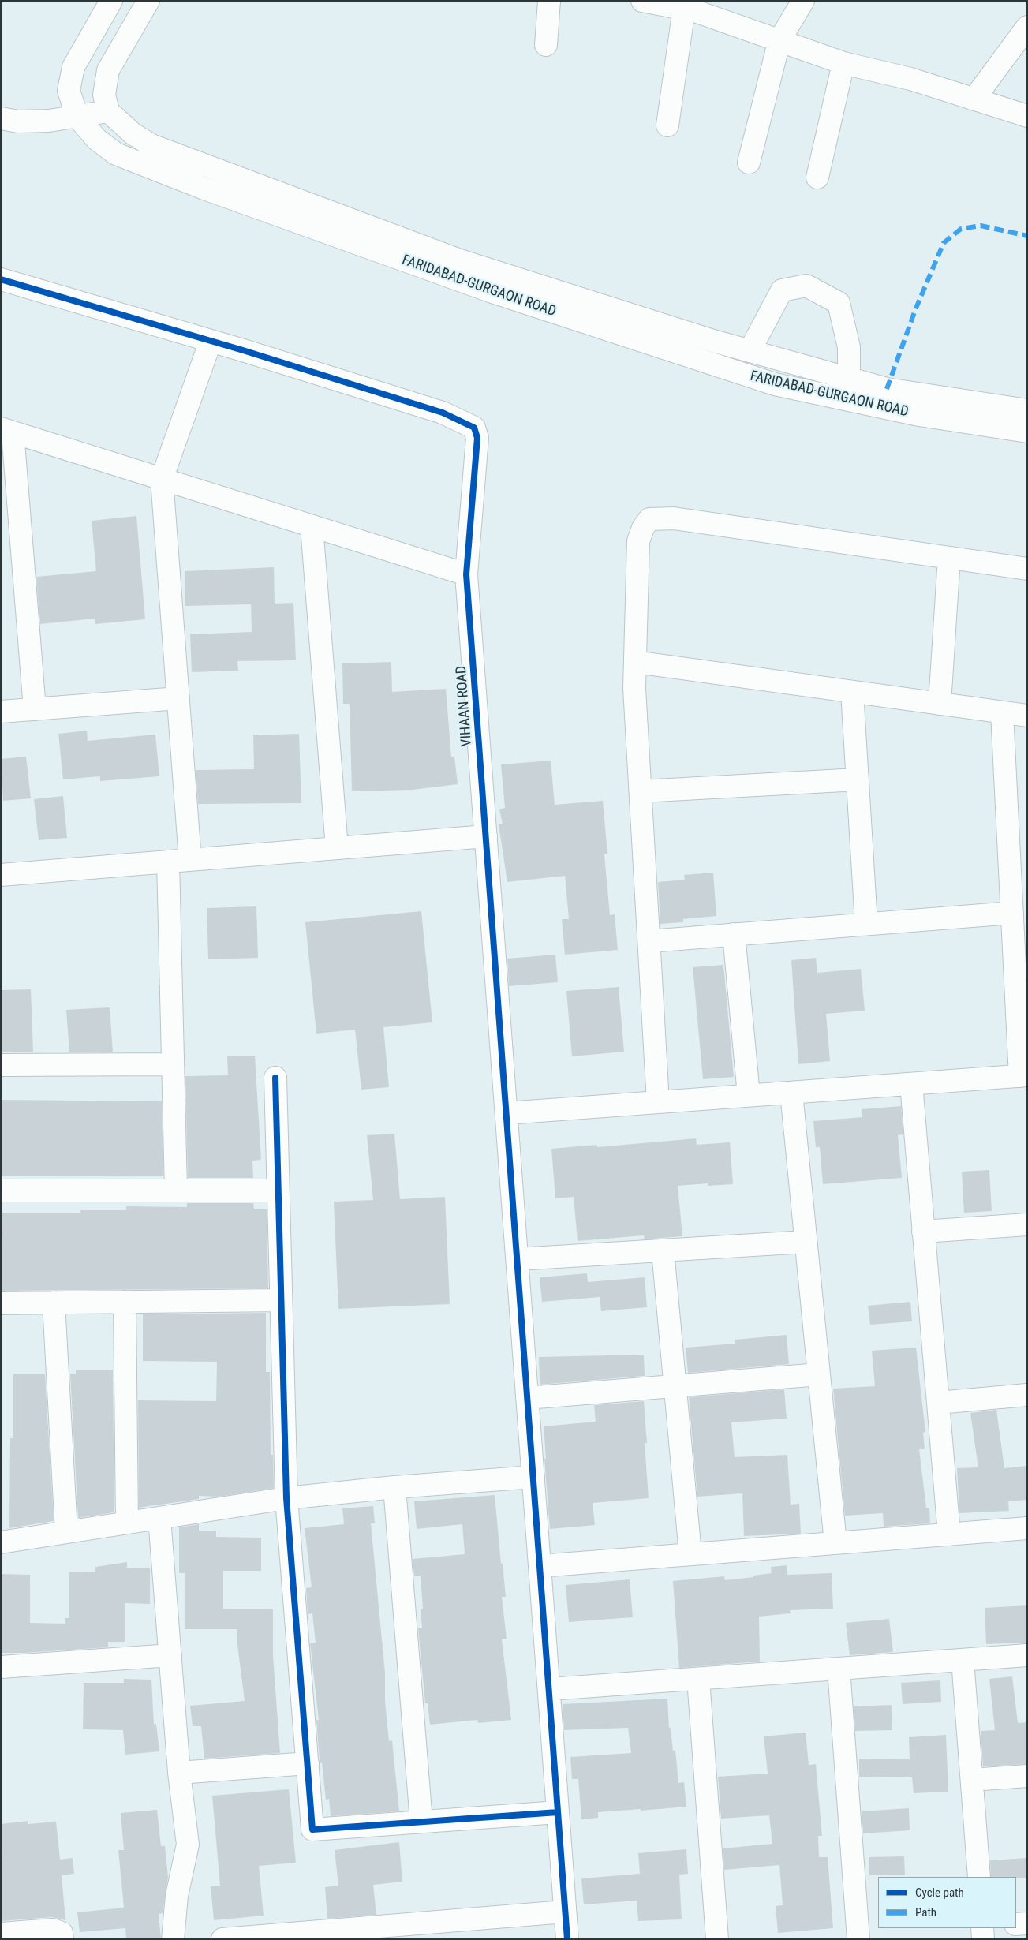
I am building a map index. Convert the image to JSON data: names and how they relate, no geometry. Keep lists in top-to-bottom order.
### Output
{
  "streets": {
    "street": ["FARIDABAD-GURGAON ROAD", "VIHAAN ROAD"]
  },
  "legend": ["Cycle path", "Path"]
}
